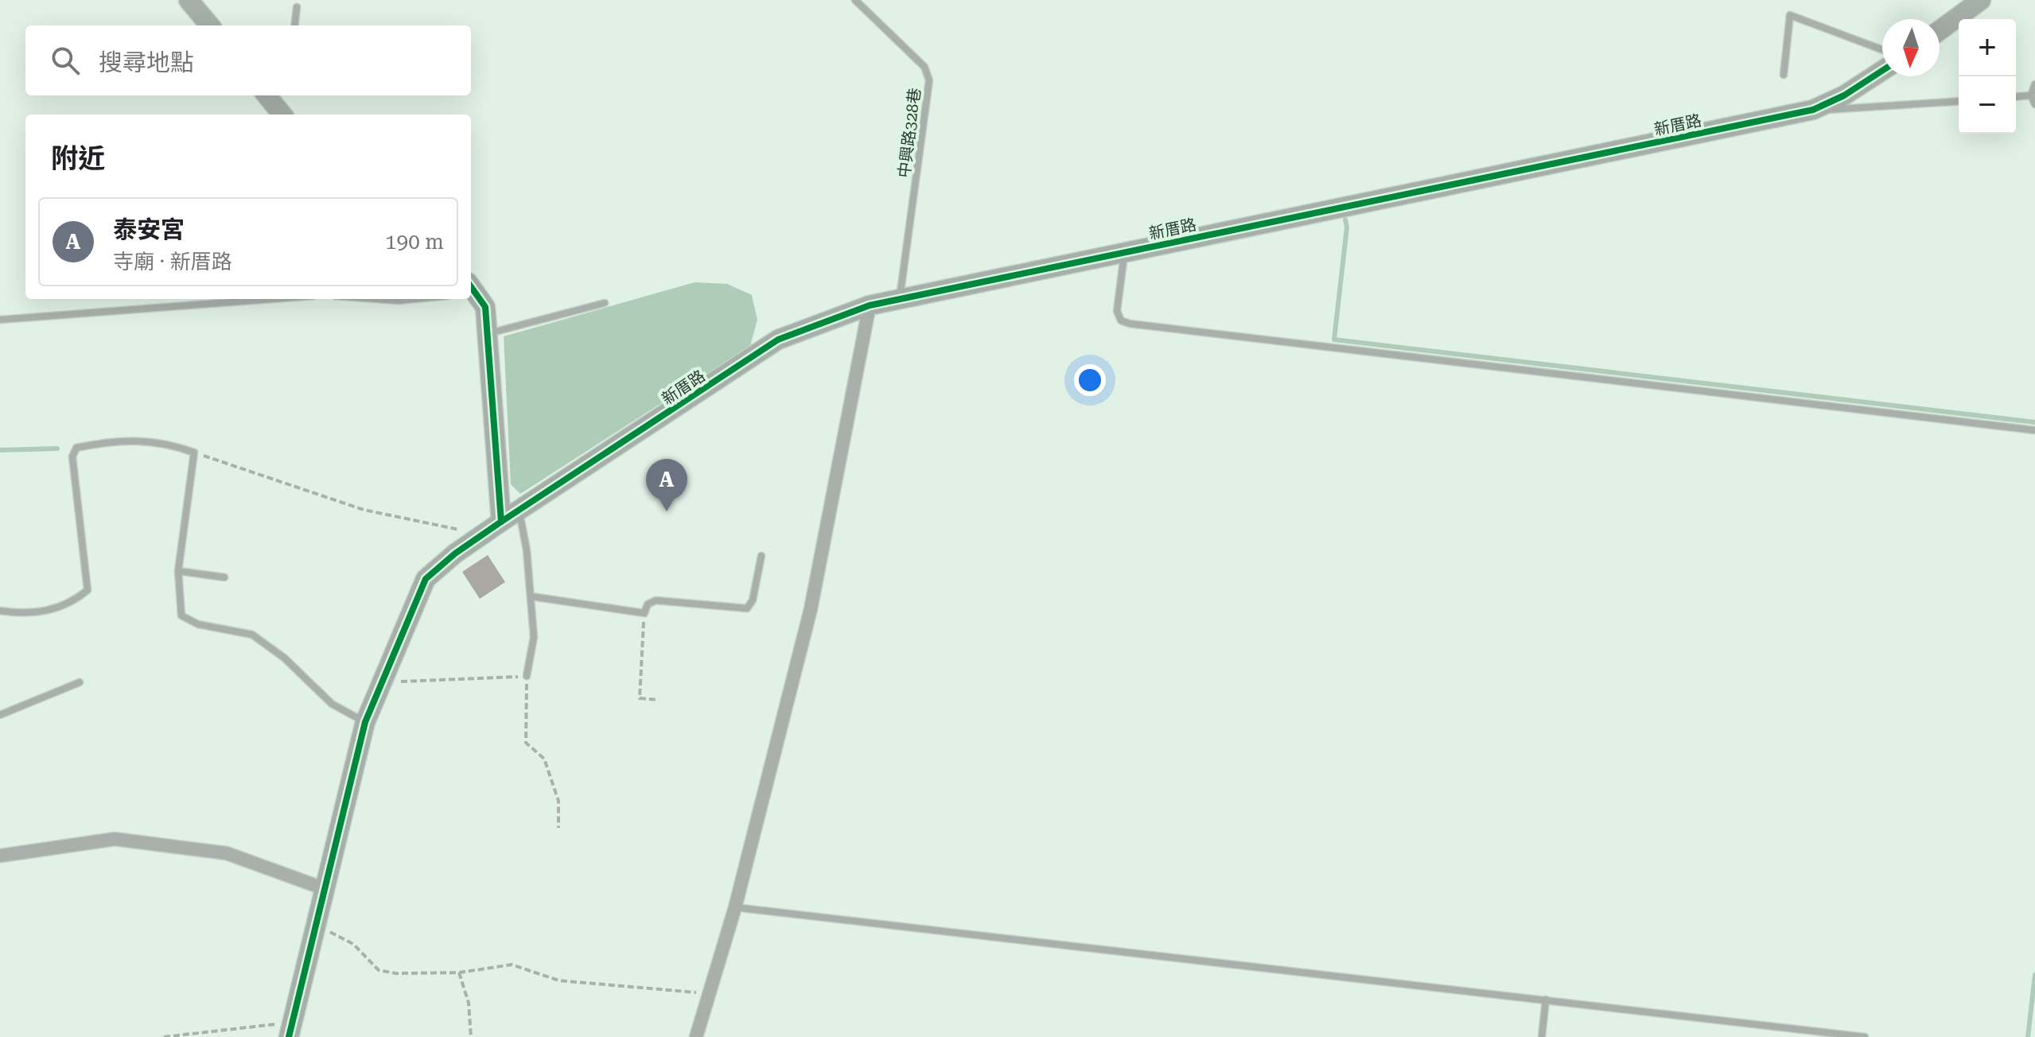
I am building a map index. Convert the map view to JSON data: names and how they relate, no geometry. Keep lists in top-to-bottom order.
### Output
{
  "streets": {
    "street": ["新厝路"],
    "lane": ["中興路328巷"]
  },
  "crossings": [
    ["新厝路", "中興路328巷"]
  ],
  "north": "bottom",
  "page": {
    "map_buttons": ["+", "−"],
    "search": "搜尋地點",
    "heading": "附近",
    "list": [
      {
        "mark": "A",
        "name": "泰安宮",
        "note": "寺廟 · 新厝路",
        "value": "190 m"
      }
    ],
    "pins": "A"
  }
}
